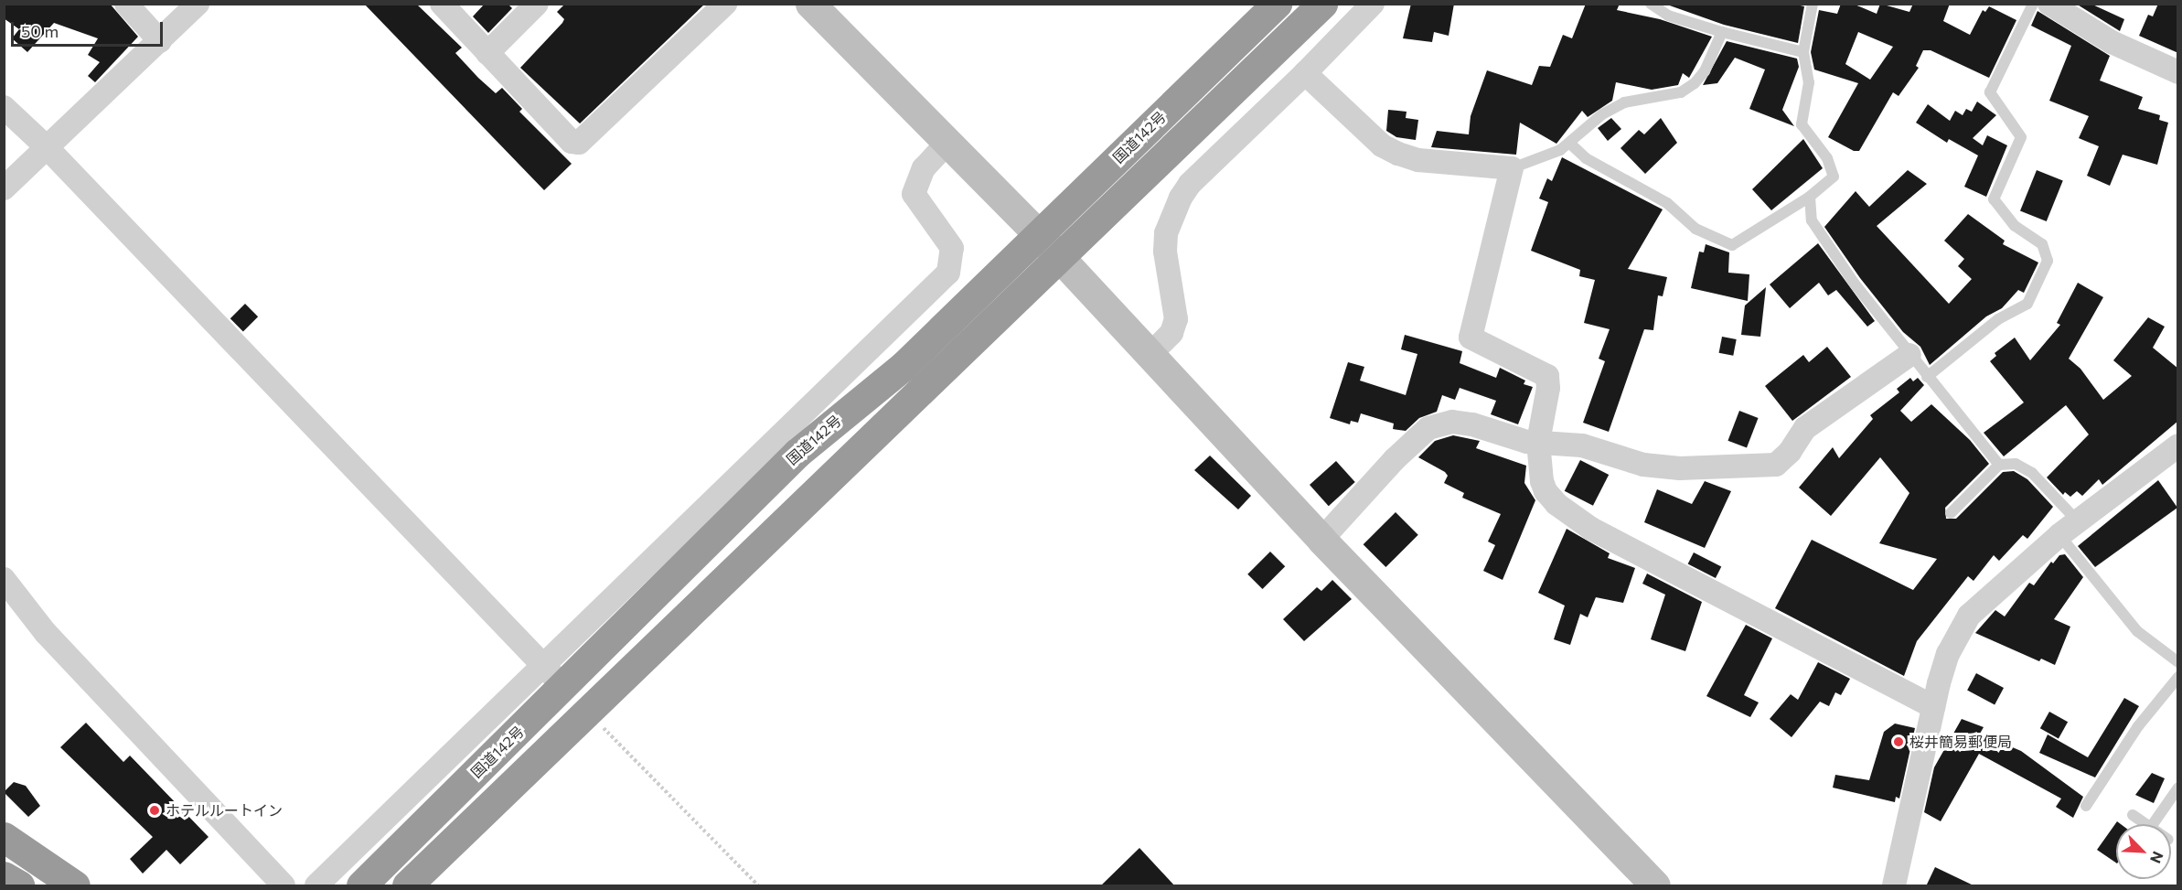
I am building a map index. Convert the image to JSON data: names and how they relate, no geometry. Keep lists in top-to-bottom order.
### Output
{
  "streets": {
    "highway": ["国道142号"]
  },
  "places": ["桜井簡易郵便局", "ホテルルートイン"],
  "scale_bar": "50 m",
  "north": "bottom right"
}
